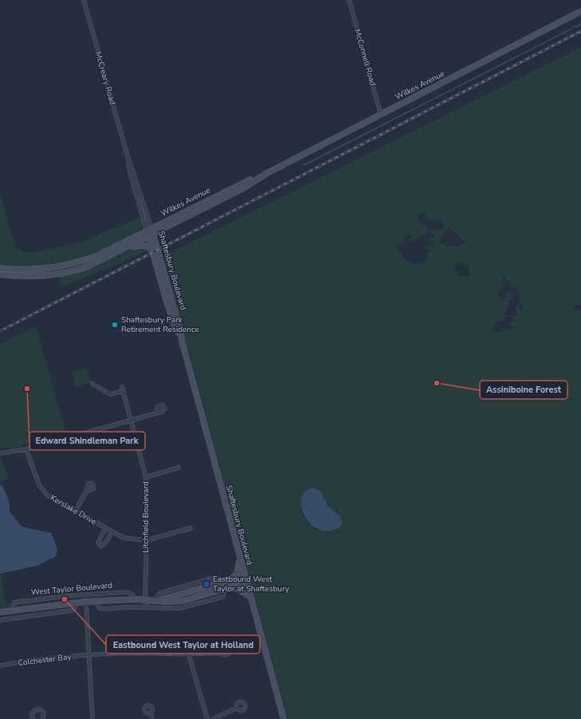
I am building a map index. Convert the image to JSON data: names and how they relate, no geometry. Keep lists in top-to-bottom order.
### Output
{
  "streets": {
    "street": [
      "McConnell Road",
      "McCreary Road",
      "Wilkes Avenue",
      "Shaftesbury Boulevard",
      "Kerslake Drive",
      "Litchfield Boulevard",
      "West Taylor Boulevard",
      "Colchester Bay"
    ]
  },
  "crossings": [
    ["McConnell Road", "Wilkes Avenue"],
    ["McCreary Road", "Wilkes Avenue"],
    ["McCreary Road", "Shaftesbury Boulevard"],
    ["Wilkes Avenue", "Shaftesbury Boulevard"],
    ["Shaftesbury Boulevard", "West Taylor Boulevard"],
    ["Kerslake Drive", "Litchfield Boulevard"],
    ["Litchfield Boulevard", "West Taylor Boulevard"]
  ],
  "places": {
    "other": [
      "Shaftesbury Park Retirement Residence",
      "Assiniboine Forest",
      "Edward Shindleman Park",
      "Eastbound West Taylor at Holland"
    ],
    "transit": ["Eastbound West Taylor at Shaftesbury"]
  }
}
